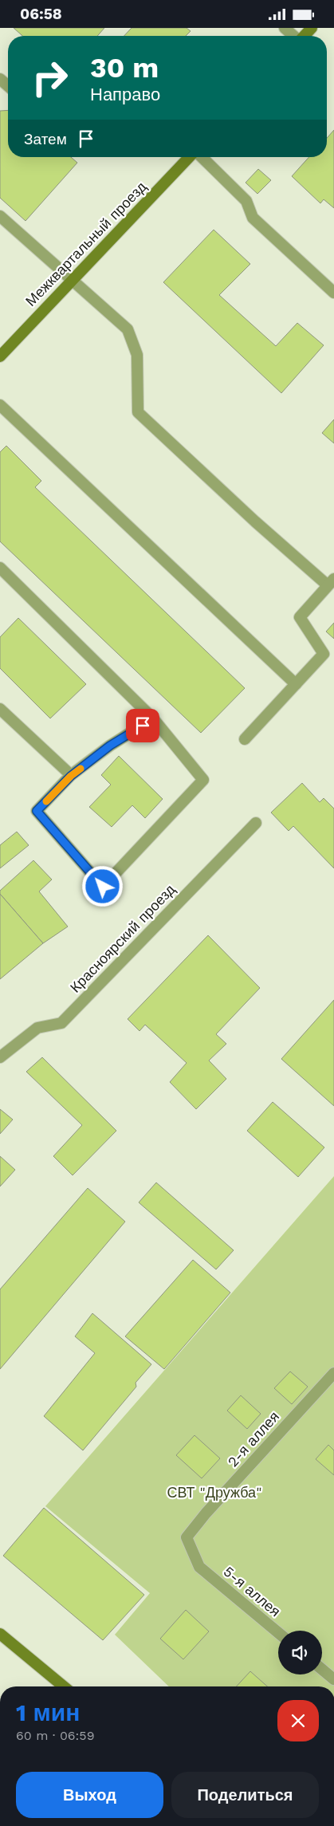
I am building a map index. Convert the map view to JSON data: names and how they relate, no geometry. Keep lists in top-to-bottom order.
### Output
{
  "streets": {
    "main road": ["Межквартальный проезд"],
    "street": ["Красноярский проезд", "2-я аллея", "5-я аллея"]
  },
  "crossings": [
    ["2-я аллея", "5-я аллея"]
  ],
  "parks": ["СВТ \"Дружба\""],
  "page": {
    "status": "06:58",
    "turn": ["30 m", "Направо"],
    "then": "Затем",
    "heading": ["1 мин", "60 m · 06:59"],
    "buttons": ["Выход", "Поделиться"]
  }
}
